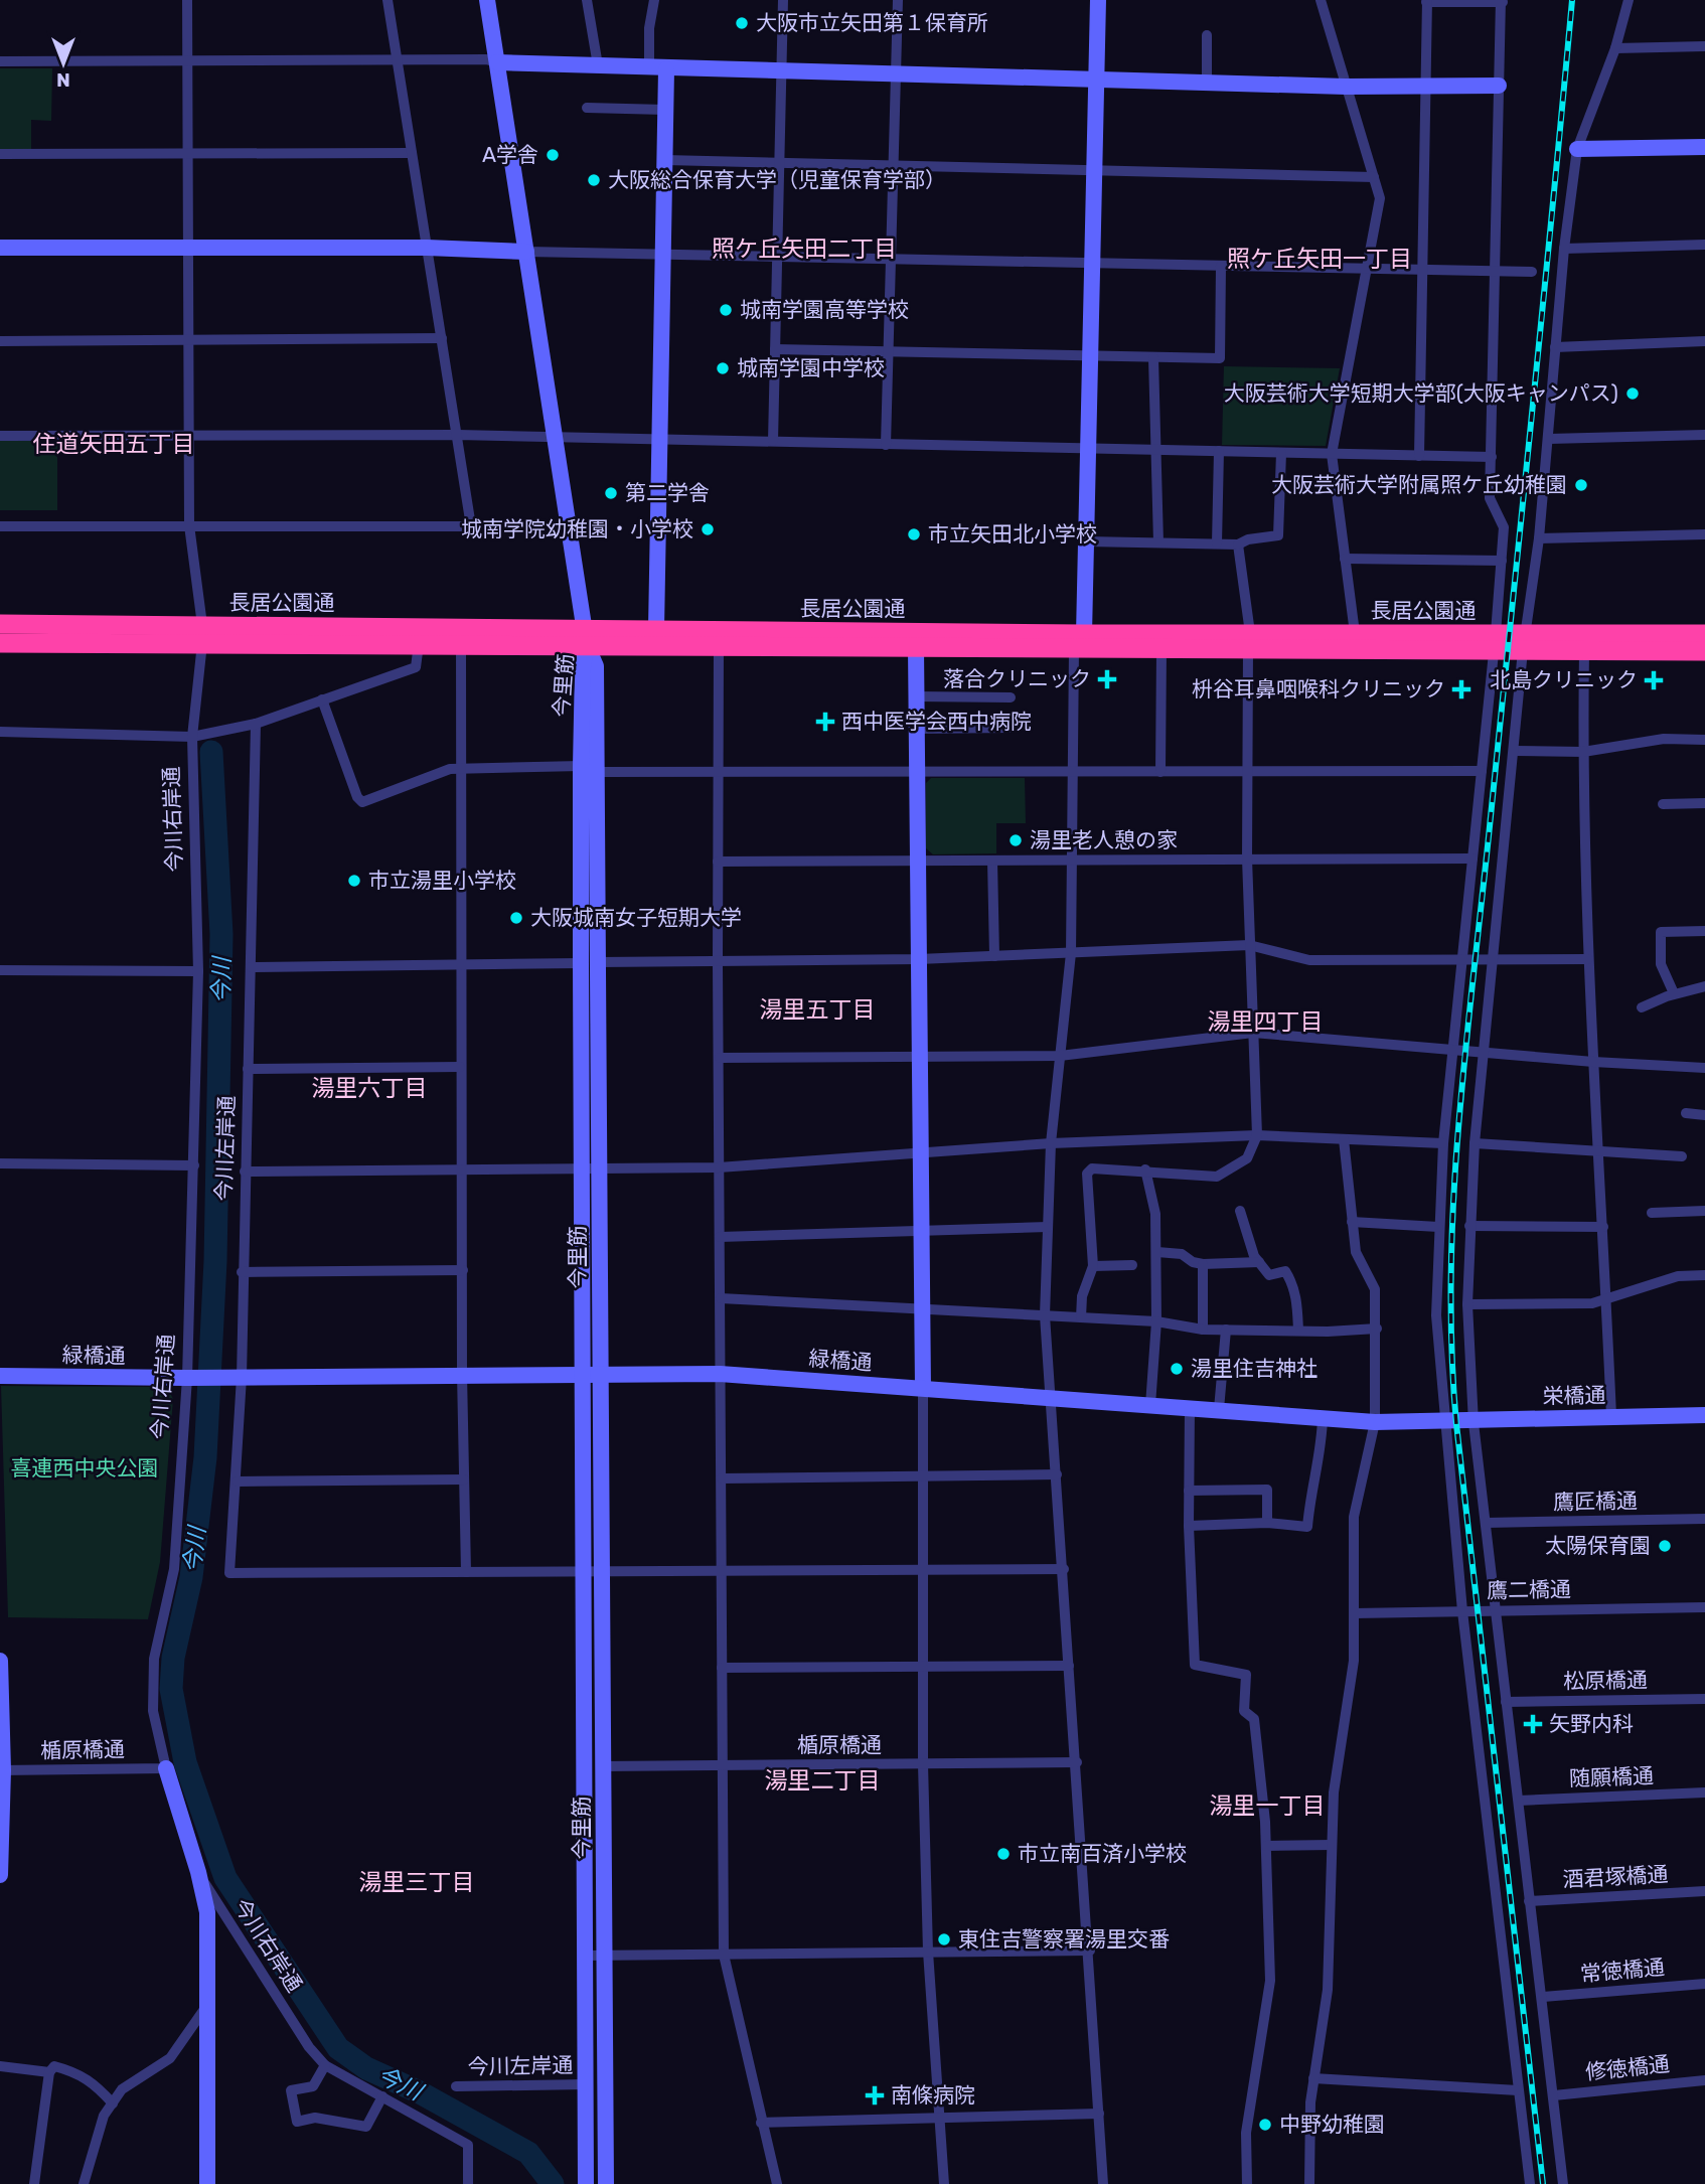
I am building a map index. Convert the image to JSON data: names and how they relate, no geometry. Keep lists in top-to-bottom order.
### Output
{
  "streets": {
    "highway": ["長居公園通"],
    "street": [
      "今里筋",
      "今川右岸通",
      "今川左岸通",
      "緑橋通",
      "栄橋通",
      "鷹匠橋通",
      "鷹二橋通",
      "松原橋通",
      "楯原橋通",
      "随願橋通",
      "酒君塚橋通",
      "常徳橋通",
      "修徳橋通"
    ]
  },
  "crossings": [
    ["長居公園通", "今里筋"],
    ["長居公園通", "今川右岸通"],
    ["今里筋", "今川左岸通"],
    ["今里筋", "緑橋通"],
    ["今里筋", "楯原橋通"],
    ["今川右岸通", "緑橋通"],
    ["今川右岸通", "楯原橋通"],
    ["今川左岸通", "緑橋通"],
    ["緑橋通", "栄橋通"]
  ],
  "districts": [
    "照ケ丘矢田二丁目",
    "照ケ丘矢田一丁目",
    "住道矢田五丁目",
    "湯里五丁目",
    "湯里四丁目",
    "湯里六丁目",
    "湯里二丁目",
    "湯里一丁目",
    "湯里三丁目"
  ],
  "water": ["今川"],
  "parks": ["喜連西中央公園"],
  "places": {
    "other": [
      "大阪市立矢田第１保育所",
      "A学舎",
      "大阪総合保育大学（児童保育学部）",
      "城南学園高等学校",
      "城南学園中学校",
      "大阪芸術大学短期大学部(大阪キャンパス)",
      "大阪芸術大学附属照ケ丘幼稚園",
      "第二学舎",
      "城南学院幼稚園・小学校",
      "市立矢田北小学校",
      "湯里老人憩の家",
      "市立湯里小学校",
      "大阪城南女子短期大学",
      "湯里住吉神社",
      "太陽保育園",
      "市立南百済小学校",
      "東住吉警察署湯里交番",
      "中野幼稚園"
    ],
    "health": [
      "落合クリニック",
      "北島クリニック",
      "枡谷耳鼻咽喉科クリニック",
      "西中医学会西中病院",
      "矢野内科",
      "南條病院"
    ]
  },
  "north": "bottom"
}
